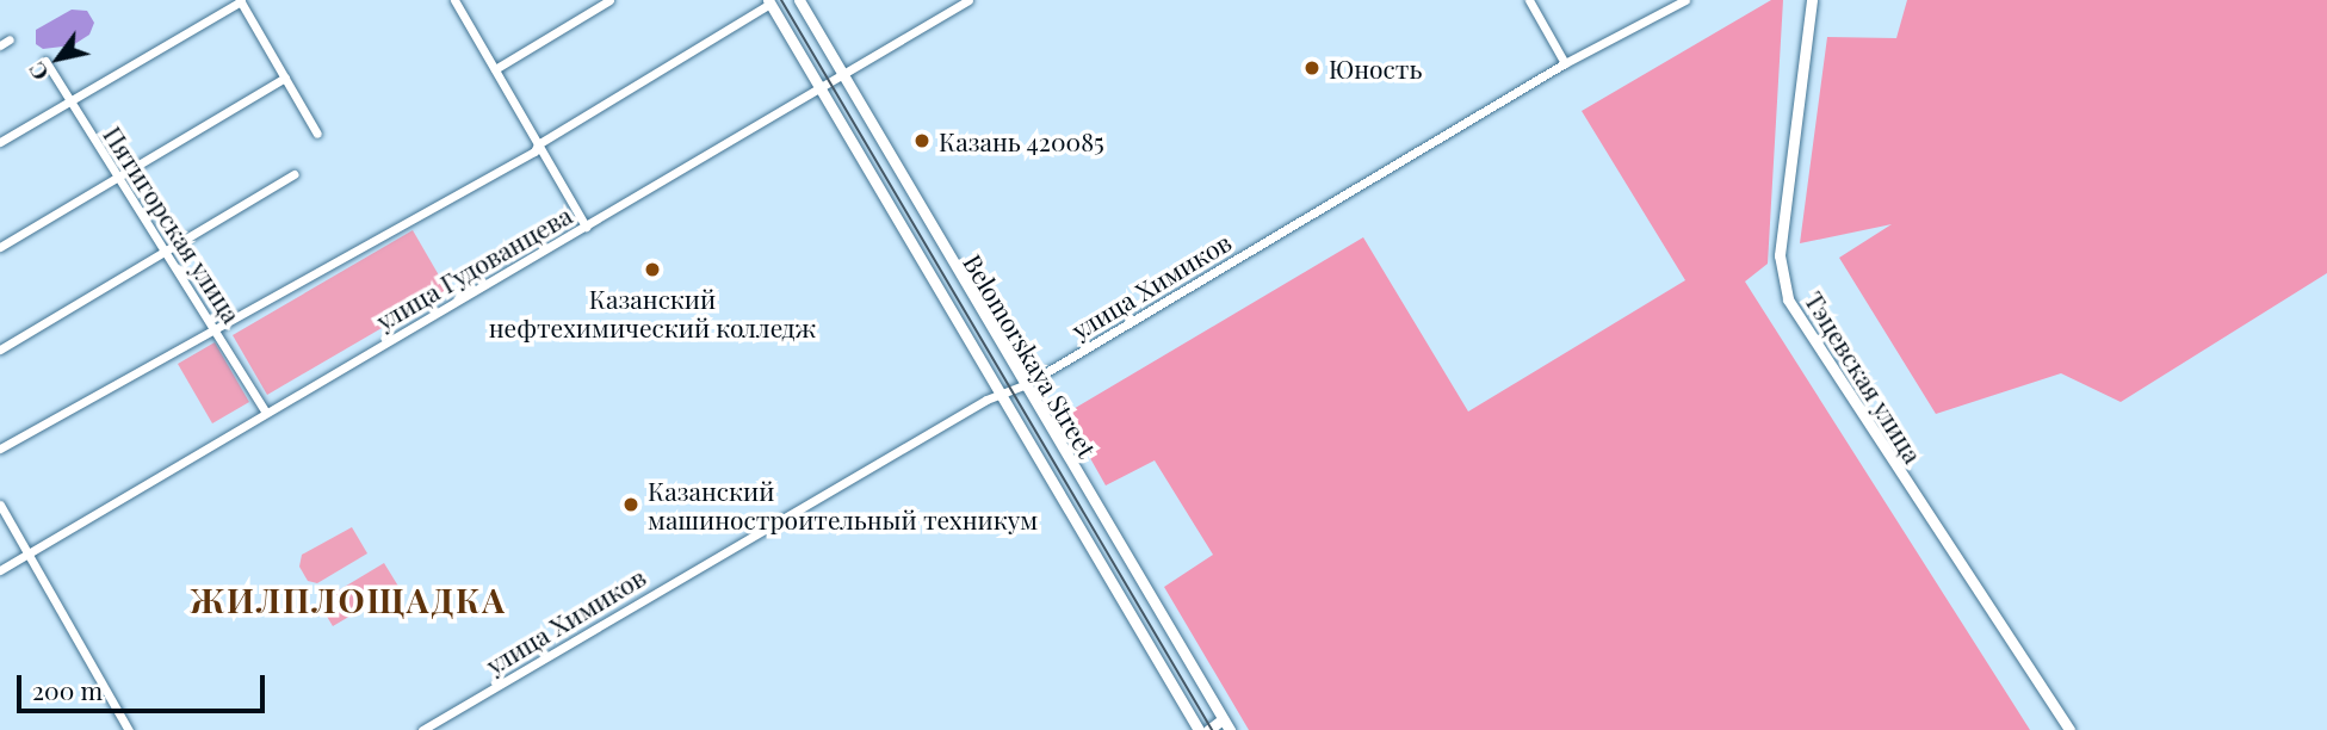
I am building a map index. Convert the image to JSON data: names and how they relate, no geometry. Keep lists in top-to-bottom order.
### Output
{
  "streets": {
    "main road": ["Belomorskaya Street", "Тэцевская улица"],
    "street": ["Пятигорская улица", "улица Гудованцева", "улица Химиков"]
  },
  "crossings": [
    ["Пятигорская улица", "улица Гудованцева"],
    ["улица Гудованцева", "Belomorskaya Street"],
    ["улица Химиков", "Belomorskaya Street"]
  ],
  "districts": ["ЖИЛПЛОЩАДКА"],
  "places": [
    "Юность",
    "Казань 420085",
    "Казанский нефтехимический колледж",
    "Казанский машиностроительный техникум"
  ],
  "scale_bar": "200 m",
  "north": "bottom left"
}
